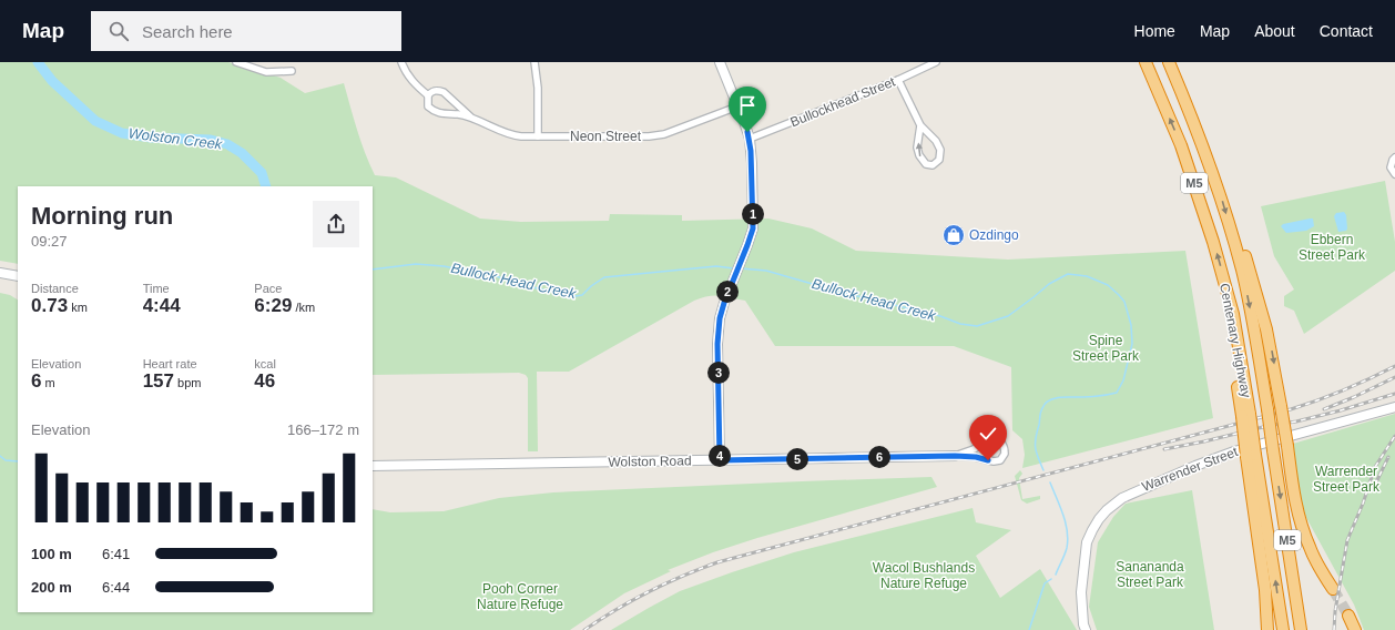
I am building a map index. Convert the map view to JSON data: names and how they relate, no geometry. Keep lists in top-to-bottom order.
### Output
{
  "streets": {
    "highway": ["M5", "Centenary Highway"],
    "street": [
      "Bullockhead Street",
      "Neon Street",
      "Wolston Road",
      "Warrender Street"
    ]
  },
  "water": ["Wolston Creek", "Bullock Head Creek"],
  "parks": [
    "Ebbern Street Park",
    "Spine Street Park",
    "Warrender Street Park",
    "Sanananda Street Park",
    "Wacol Bushlands Nature Refuge",
    "Pooh Corner Nature Refuge"
  ],
  "places": {
    "shop": ["Ozdingo"]
  },
  "page": {
    "header": "Map",
    "search": "Search here",
    "nav": [
      "Home",
      "Map",
      "About",
      "Contact"
    ],
    "heading": ["Morning run", "09:27"],
    "pins": [
      "1",
      "2",
      "3",
      "4",
      "6",
      "5"
    ],
    "stats": [
      ["Distance", "0.73 km"],
      ["Time", "4:44"],
      ["Pace", "6:29 /km"],
      ["Elevation", "6 m"],
      ["Heart rate", "157 bpm"],
      ["kcal", "46"]
    ],
    "chart": ["Elevation", "166–172 m"],
    "list": [
      {
        "name": "100 m",
        "note": "6:41"
      },
      {
        "name": "200 m",
        "note": "6:44"
      }
    ]
  }
}
